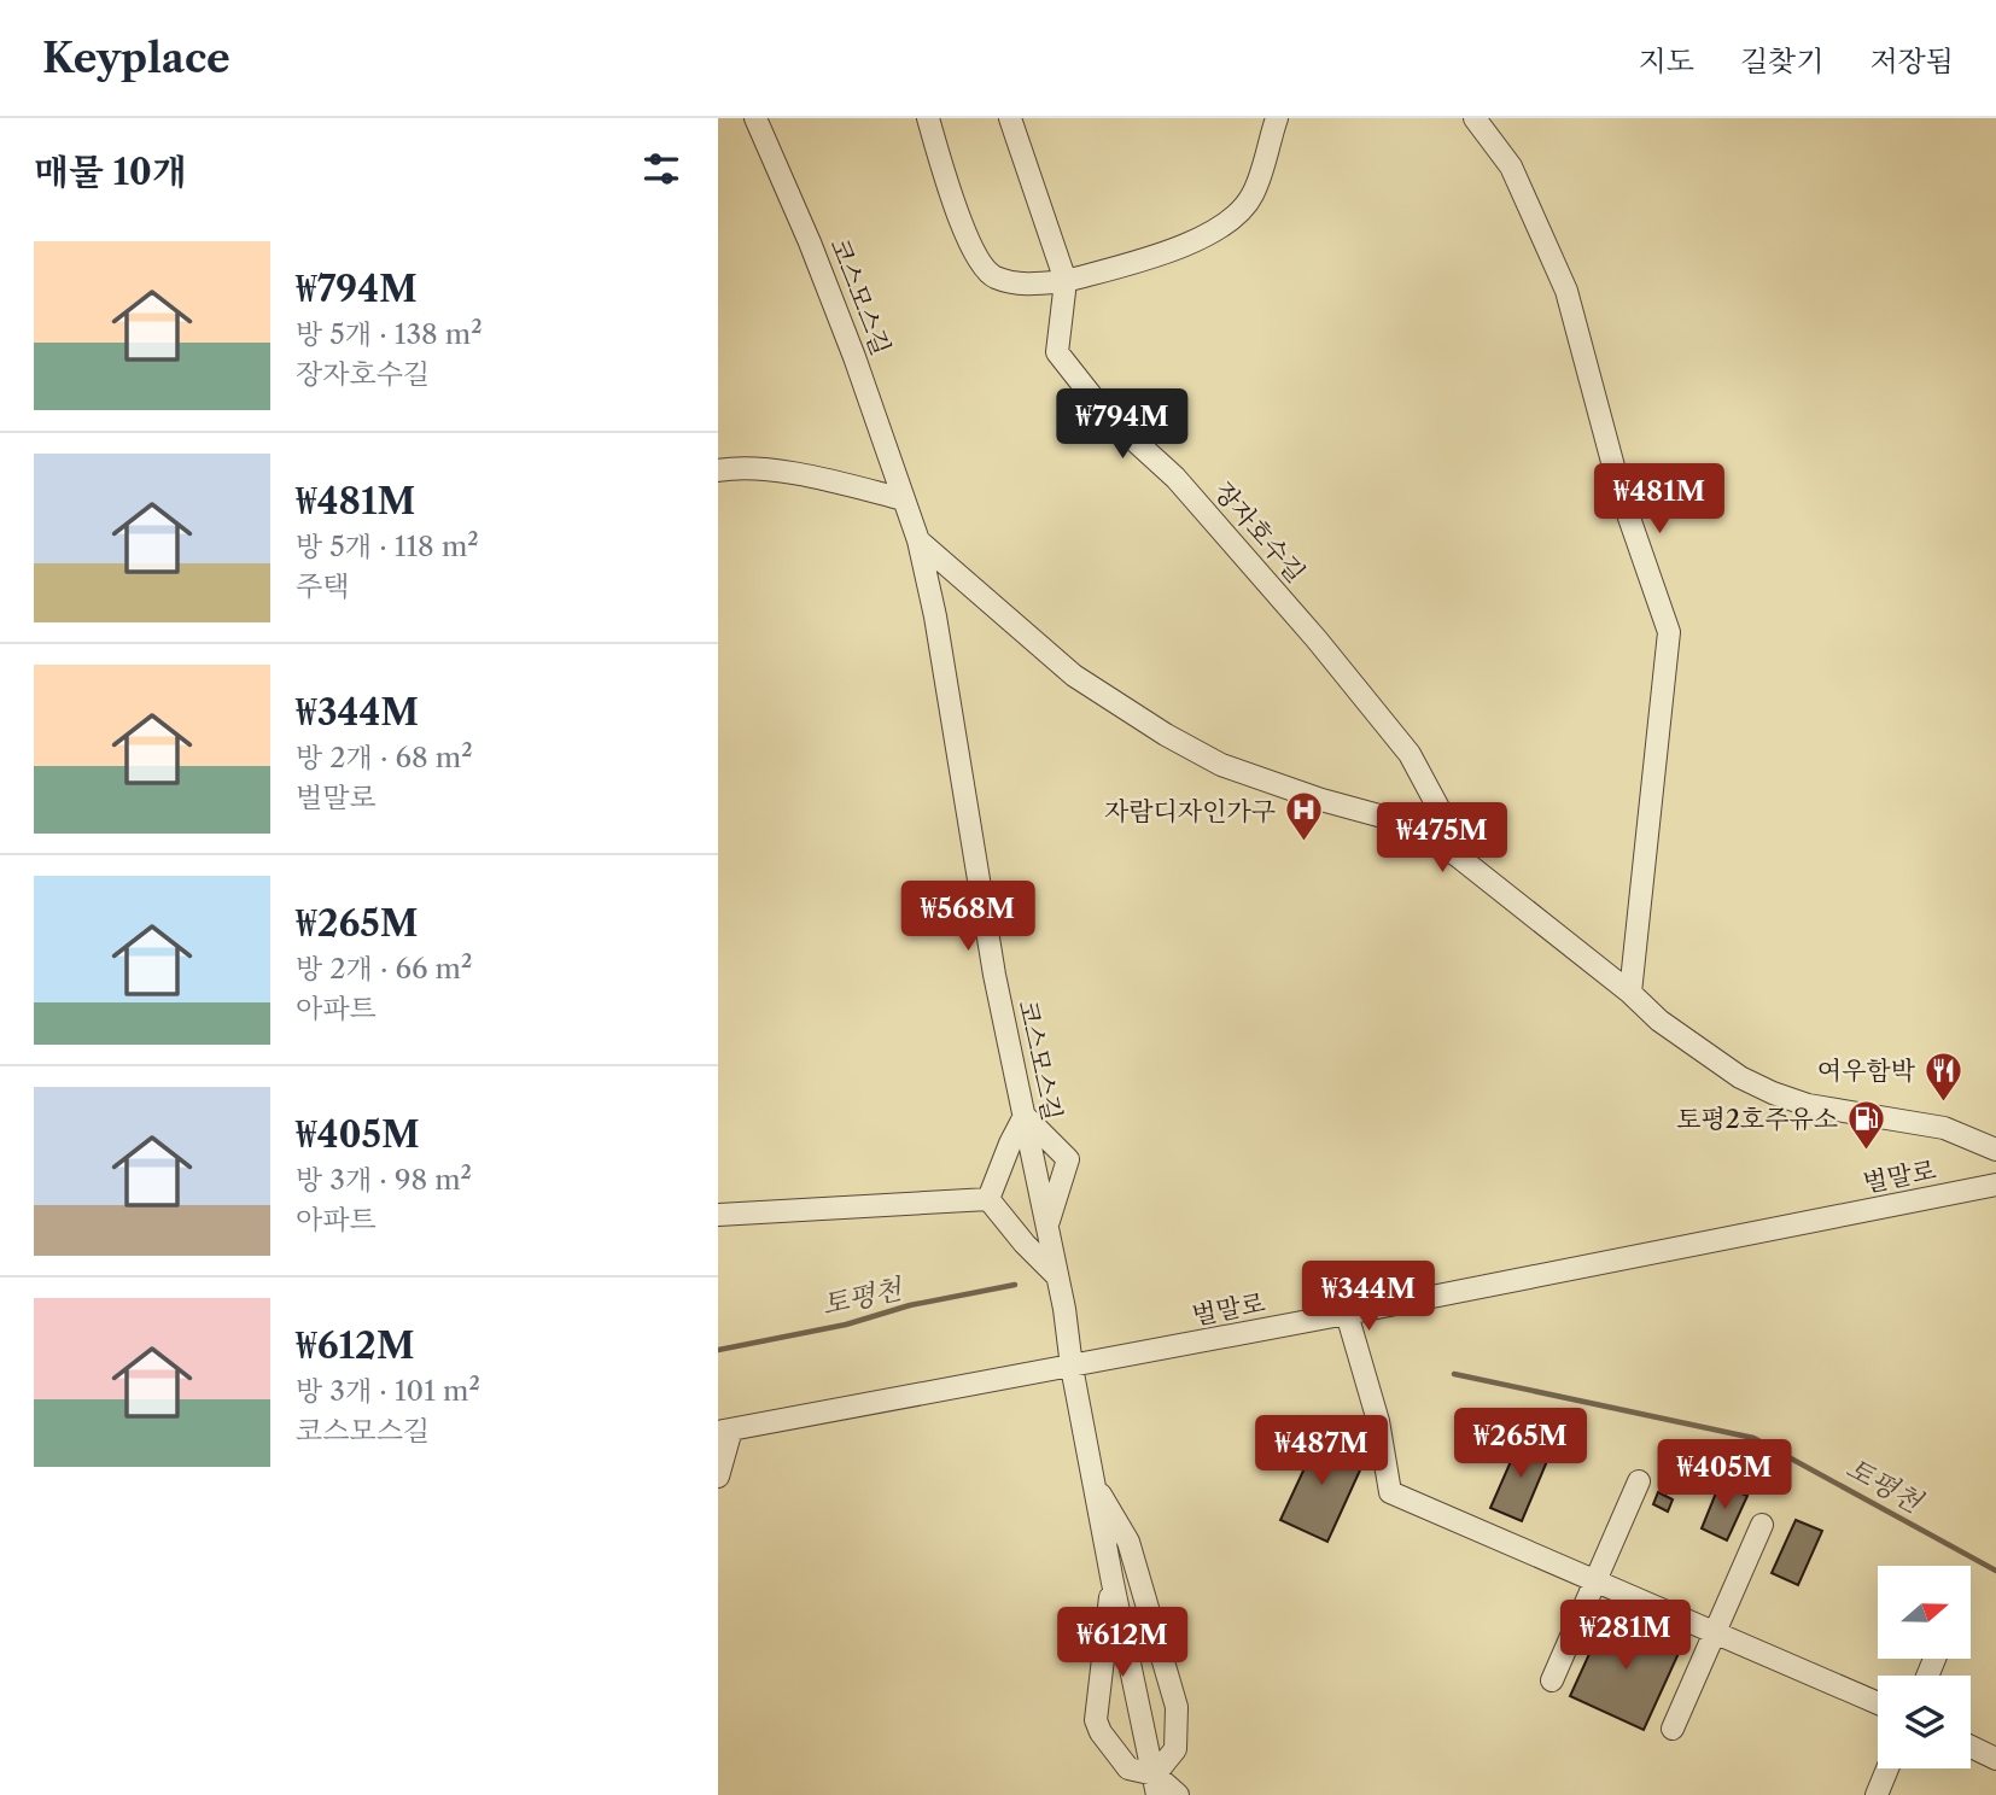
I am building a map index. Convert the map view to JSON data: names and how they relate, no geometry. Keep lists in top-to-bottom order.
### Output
{
  "streets": {
    "street": ["코스모스길", "장자호수길", "벌말로"]
  },
  "crossings": [
    ["코스모스길", "벌말로"]
  ],
  "water": ["토평천"],
  "places": {
    "hospital": ["자람디자인가구"],
    "restaurant": ["여우함박"],
    "fuel station": ["토평2호주유소"]
  },
  "north": "right",
  "page": {
    "header": "Keyplace",
    "nav": ["지도", "길찾기", "저장됨"],
    "heading": "매물 10개",
    "list": [
      {
        "name": "₩794M",
        "note": "방 5개 · 138 m² · 장자호수길"
      },
      {
        "name": "₩481M",
        "note": "방 5개 · 118 m² · 주택"
      },
      {
        "name": "₩344M",
        "note": "방 2개 · 68 m² · 벌말로"
      },
      {
        "name": "₩265M",
        "note": "방 2개 · 66 m² · 아파트"
      },
      {
        "name": "₩405M",
        "note": "방 3개 · 98 m² · 아파트"
      },
      {
        "name": "₩612M",
        "note": "방 3개 · 101 m² · 코스모스길"
      }
    ],
    "price": [
      "₩794M",
      "₩481M",
      "₩475M",
      "₩568M",
      "₩344M",
      "₩265M",
      "₩487M",
      "₩405M",
      "₩281M",
      "₩612M"
    ]
  }
}
